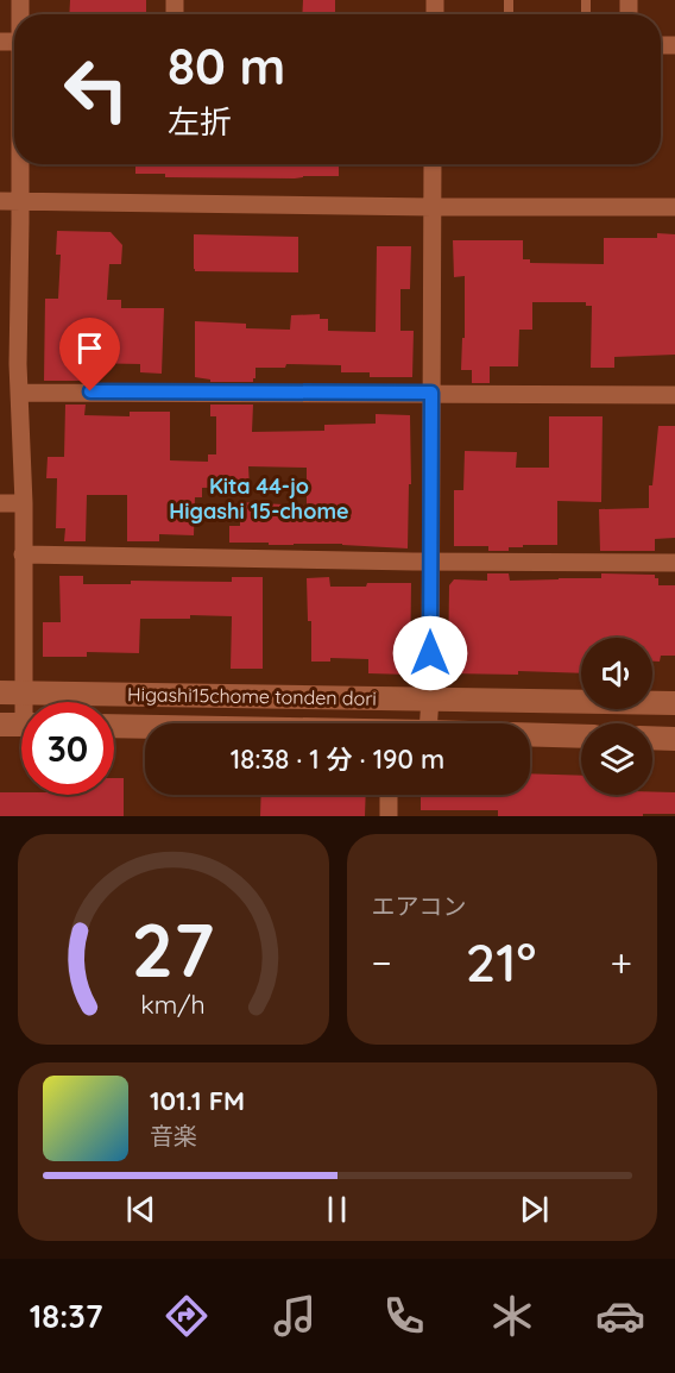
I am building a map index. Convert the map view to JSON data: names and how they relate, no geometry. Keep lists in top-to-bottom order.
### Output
{
  "streets": {
    "street": ["Higashi15chome tonden dori"]
  },
  "districts": ["Kita 44-jo Higashi 15-chome"],
  "page": {
    "turn": ["80 m", "左折"],
    "limit": "30",
    "trip": "18:38 · 1 分 · 190 m",
    "tile": "エアコン",
    "heat": ["−", "21°", "+"],
    "song": ["101.1 FM", "音楽"],
    "tabs": "18:37",
    "gauge": ["27", "km/h"]
  }
}
